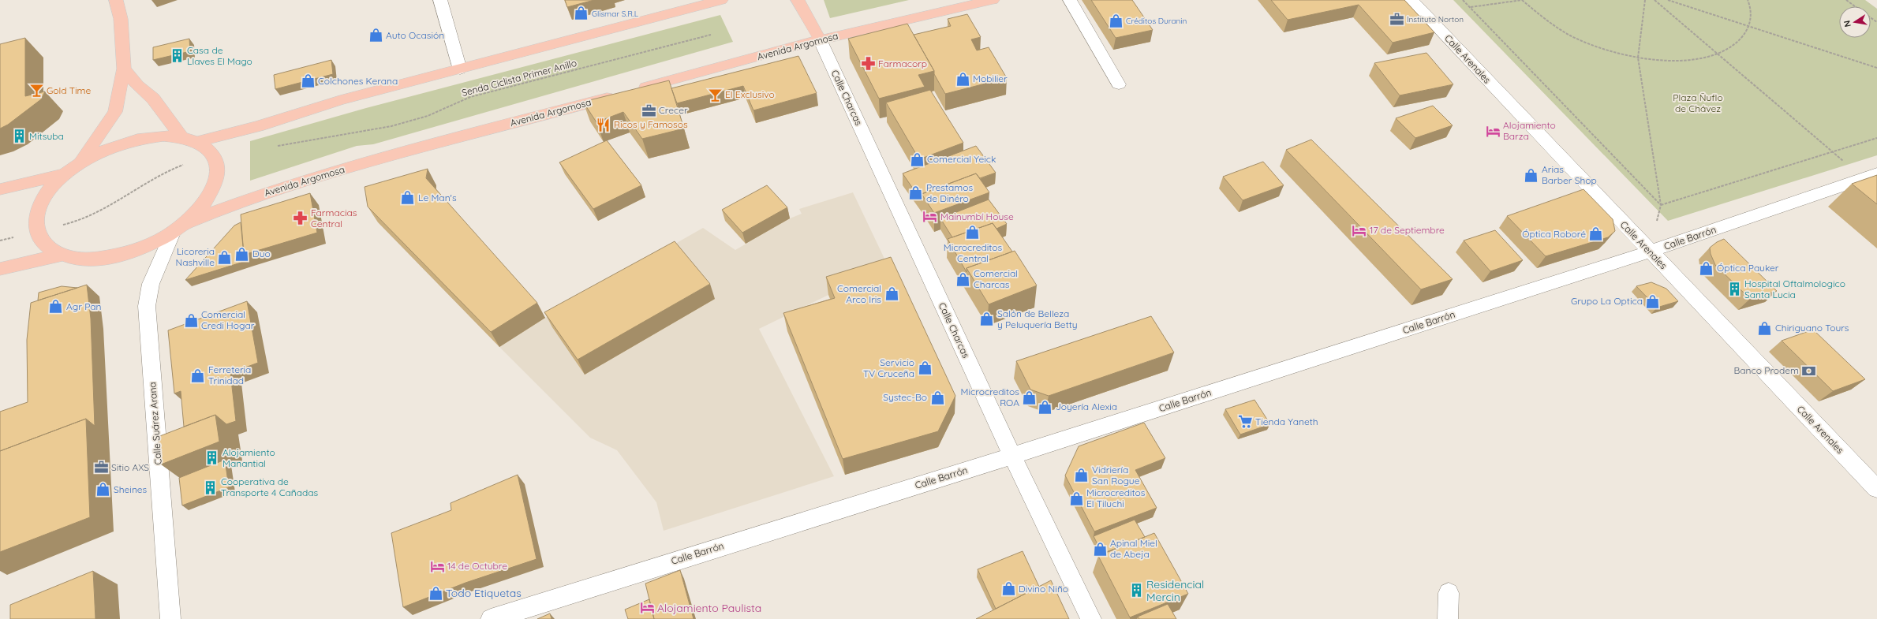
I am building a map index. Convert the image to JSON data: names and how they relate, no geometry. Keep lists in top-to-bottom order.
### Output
{
  "streets": {
    "main road": ["Avenida Argomosa"],
    "street": [
      "Calle Arenales",
      "Calle Charcas",
      "Calle Barrón",
      "Calle Suárez Arana"
    ],
    "path": ["Senda Ciclista Primer Anillo"]
  },
  "crossings": [
    ["Avenida Argomosa", "Calle Charcas"],
    ["Avenida Argomosa", "Calle Suárez Arana"],
    ["Calle Arenales", "Calle Barrón"],
    ["Calle Charcas", "Calle Barrón"]
  ],
  "parks": ["Plaza Ñuflo de Chávez"],
  "places": {
    "shop": [
      "Glismar S.R.L",
      "Créditos Duranin",
      "Auto Ocasión",
      "Mobilier",
      "Colchones Kerana",
      "Comercial Yeick",
      "Arias Barber Shop",
      "Prestamos de Dinéro",
      "Le Man's",
      "Microcreditos Central",
      "Óptica Roboré",
      "Duo",
      "Licoreria Nashville",
      "Óptica Pauker",
      "Comercial Charcas",
      "Comercial Arco Iris",
      "Grupo La Optica",
      "Agr Pan",
      "Salón de Belleza y Peluquería Betty",
      "Comercial Credi Hogar",
      "Chiriguano Tours",
      "Servicio TV Cruceña",
      "Ferreteria Trinidad",
      "Systec-Bo",
      "Microcreditos ROA",
      "Joyería Alexia",
      "Vidriería San Rogue",
      "Sheines",
      "Microcreditos El Tiluchi",
      "Apinal Miel de Abeja",
      "Divino Niño",
      "Todo Etiquetas"
    ],
    "office": ["Instituto Norton", "Crecer", "Sitio AXS"],
    "building": [
      "Casa de Llaves El Mago",
      "Mitsuba",
      "Hospital Oftalmologico Santa Lucia",
      "Alojamiento Manantial",
      "Cooperativa de Transporte 4 Cañadas",
      "Residencial Mercin"
    ],
    "pharmacy": ["Farmacorp", "Farmacias Central"],
    "bar": ["Gold Time", "El Exclusivo"],
    "restaurant": ["Ricos y Famosos"],
    "hotel": [
      "Alojamiento Barza",
      "Mainumbí House",
      "17 de Septiembre",
      "14 de Octubre",
      "Alojamiento Paulista"
    ],
    "bank": ["Banco Prodem"],
    "supermarket": ["Tienda Yaneth"]
  },
  "north": "left"
}
